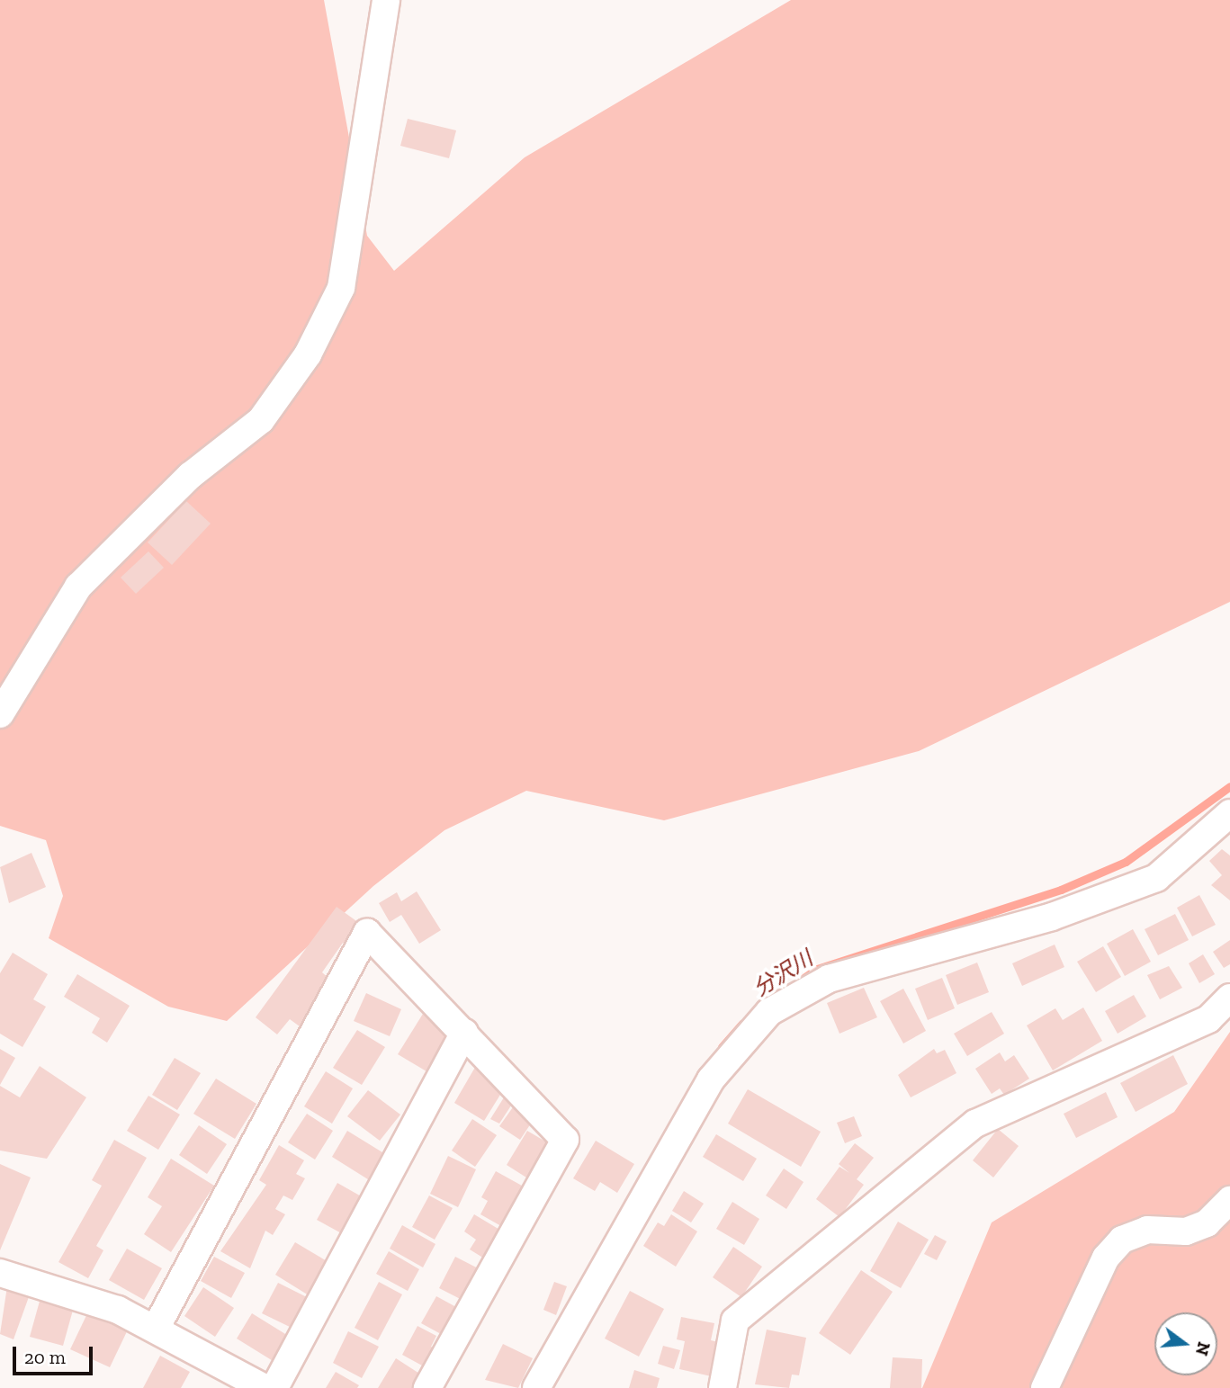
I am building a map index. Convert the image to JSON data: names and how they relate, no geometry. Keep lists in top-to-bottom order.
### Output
{
  "water": ["分沢川"],
  "scale_bar": "20 m",
  "north": "right"
}
